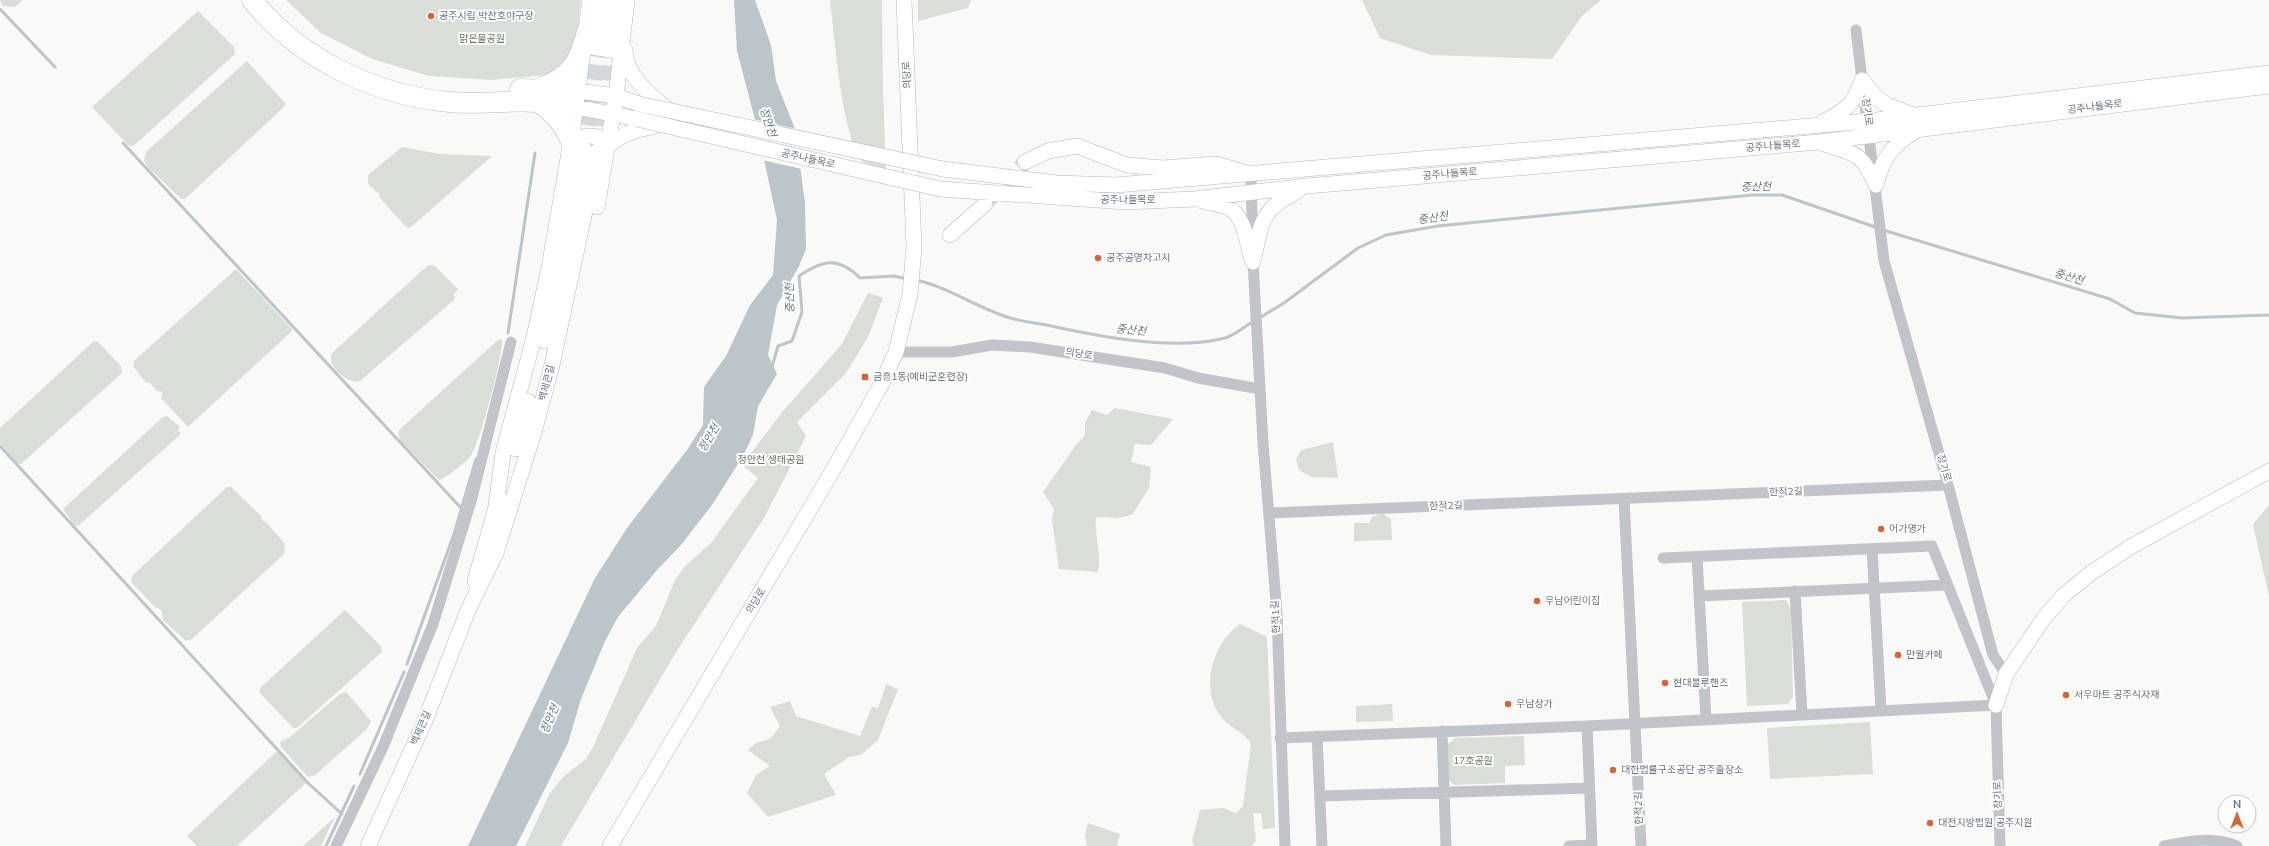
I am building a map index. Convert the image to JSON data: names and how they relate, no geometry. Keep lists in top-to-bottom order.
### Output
{
  "streets": {
    "main road": [
      "의당로",
      "공주나들목로",
      "장기로",
      "백제큰길"
    ],
    "street": ["한적2길", "한적1길"]
  },
  "crossings": [
    ["의당로", "한적1길"],
    ["공주나들목로", "장기로"],
    ["공주나들목로", "한적1길"],
    ["장기로", "한적2길"],
    ["한적2길", "한적1길"]
  ],
  "water": ["정안천", "중산천"],
  "parks": ["맑은물공원", "정안천 생태공원", "17호공원"],
  "places": {
    "other": [
      "공주시립 박찬호야구장",
      "공주공영차고지",
      "어가명가",
      "우남어린이집",
      "만월카페",
      "현대블루핸즈",
      "서우마트 공주식자재",
      "우남상가",
      "대한법률구조공단 공주출장소",
      "대전지방법원 공주지원"
    ],
    "transit": ["금흥1동(예비군훈련장)"]
  },
  "north": "top"
}
